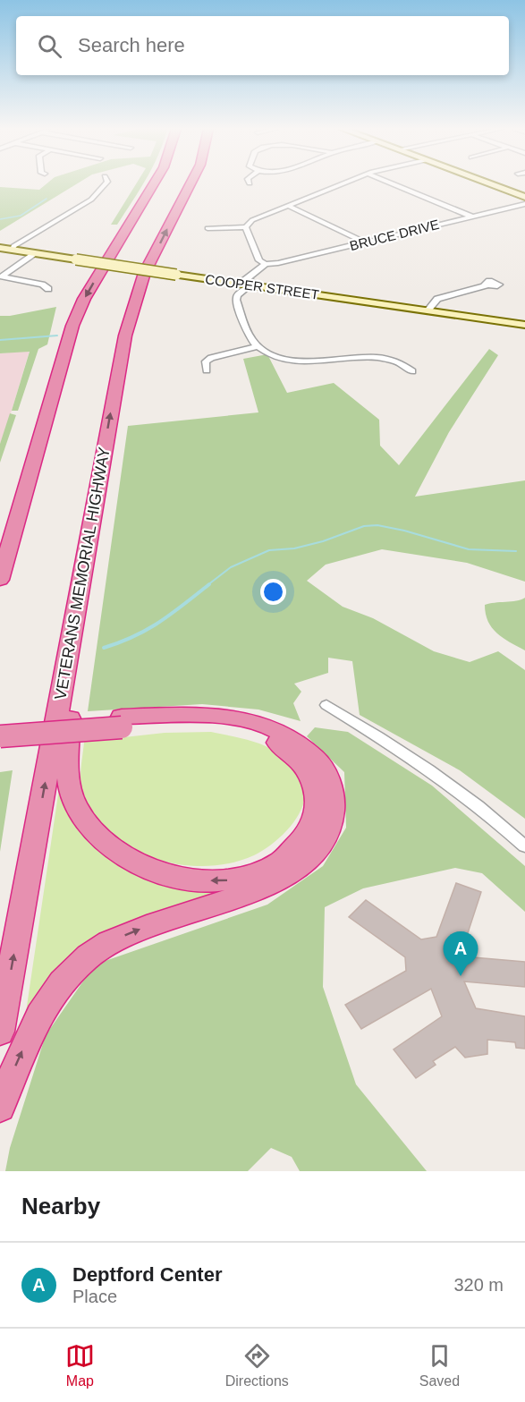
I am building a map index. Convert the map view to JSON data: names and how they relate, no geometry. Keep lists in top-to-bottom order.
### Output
{
  "streets": {
    "highway": ["VETERANS MEMORIAL HIGHWAY"],
    "main road": ["COOPER STREET"],
    "street": ["BRUCE DRIVE"]
  },
  "page": {
    "search": "Search here",
    "pins": "A",
    "heading": "Nearby",
    "list": [
      {
        "mark": "A",
        "name": "Deptford Center",
        "note": "Place",
        "value": "320 m"
      }
    ],
    "nav": ["Map", "Directions", "Saved"]
  }
}
